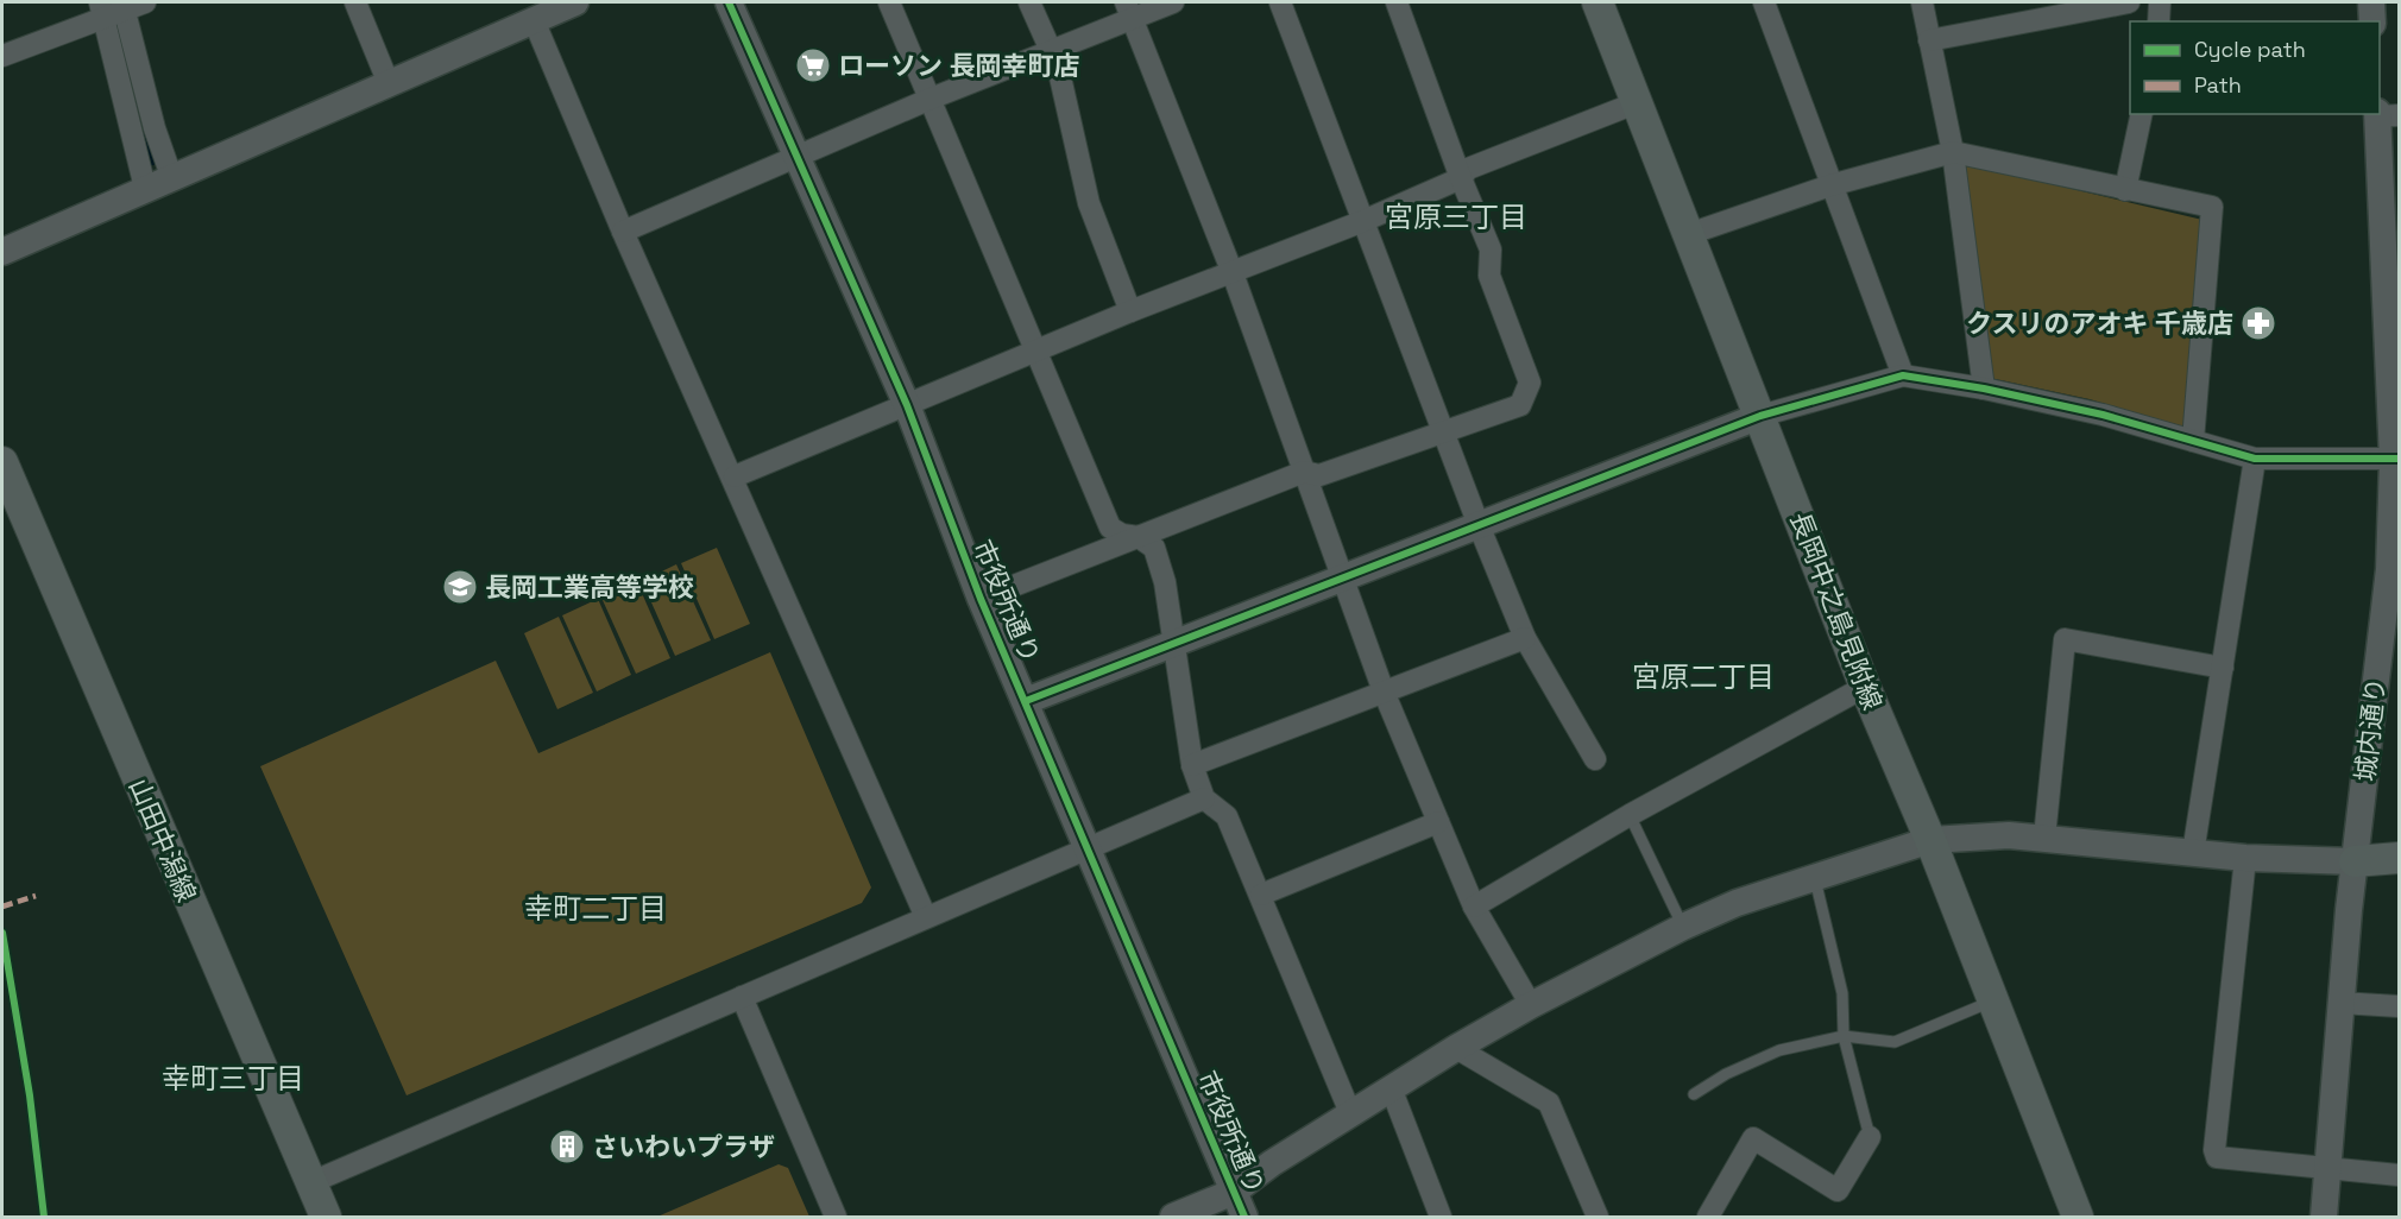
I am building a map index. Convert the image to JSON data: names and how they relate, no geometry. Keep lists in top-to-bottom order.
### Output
{
  "streets": {
    "main road": ["長岡中之島見附線", "山田中潟線"],
    "street": ["市役所通り", "城内通り"]
  },
  "districts": [
    "宮原三丁目",
    "宮原二丁目",
    "幸町二丁目",
    "幸町三丁目"
  ],
  "places": {
    "supermarket": ["ローソン 長岡幸町店"],
    "pharmacy": ["クスリのアオキ 千歳店"],
    "school or university": ["長岡工業高等学校"],
    "building": ["さいわいプラザ"]
  },
  "legend": ["Cycle path", "Path"]
}
